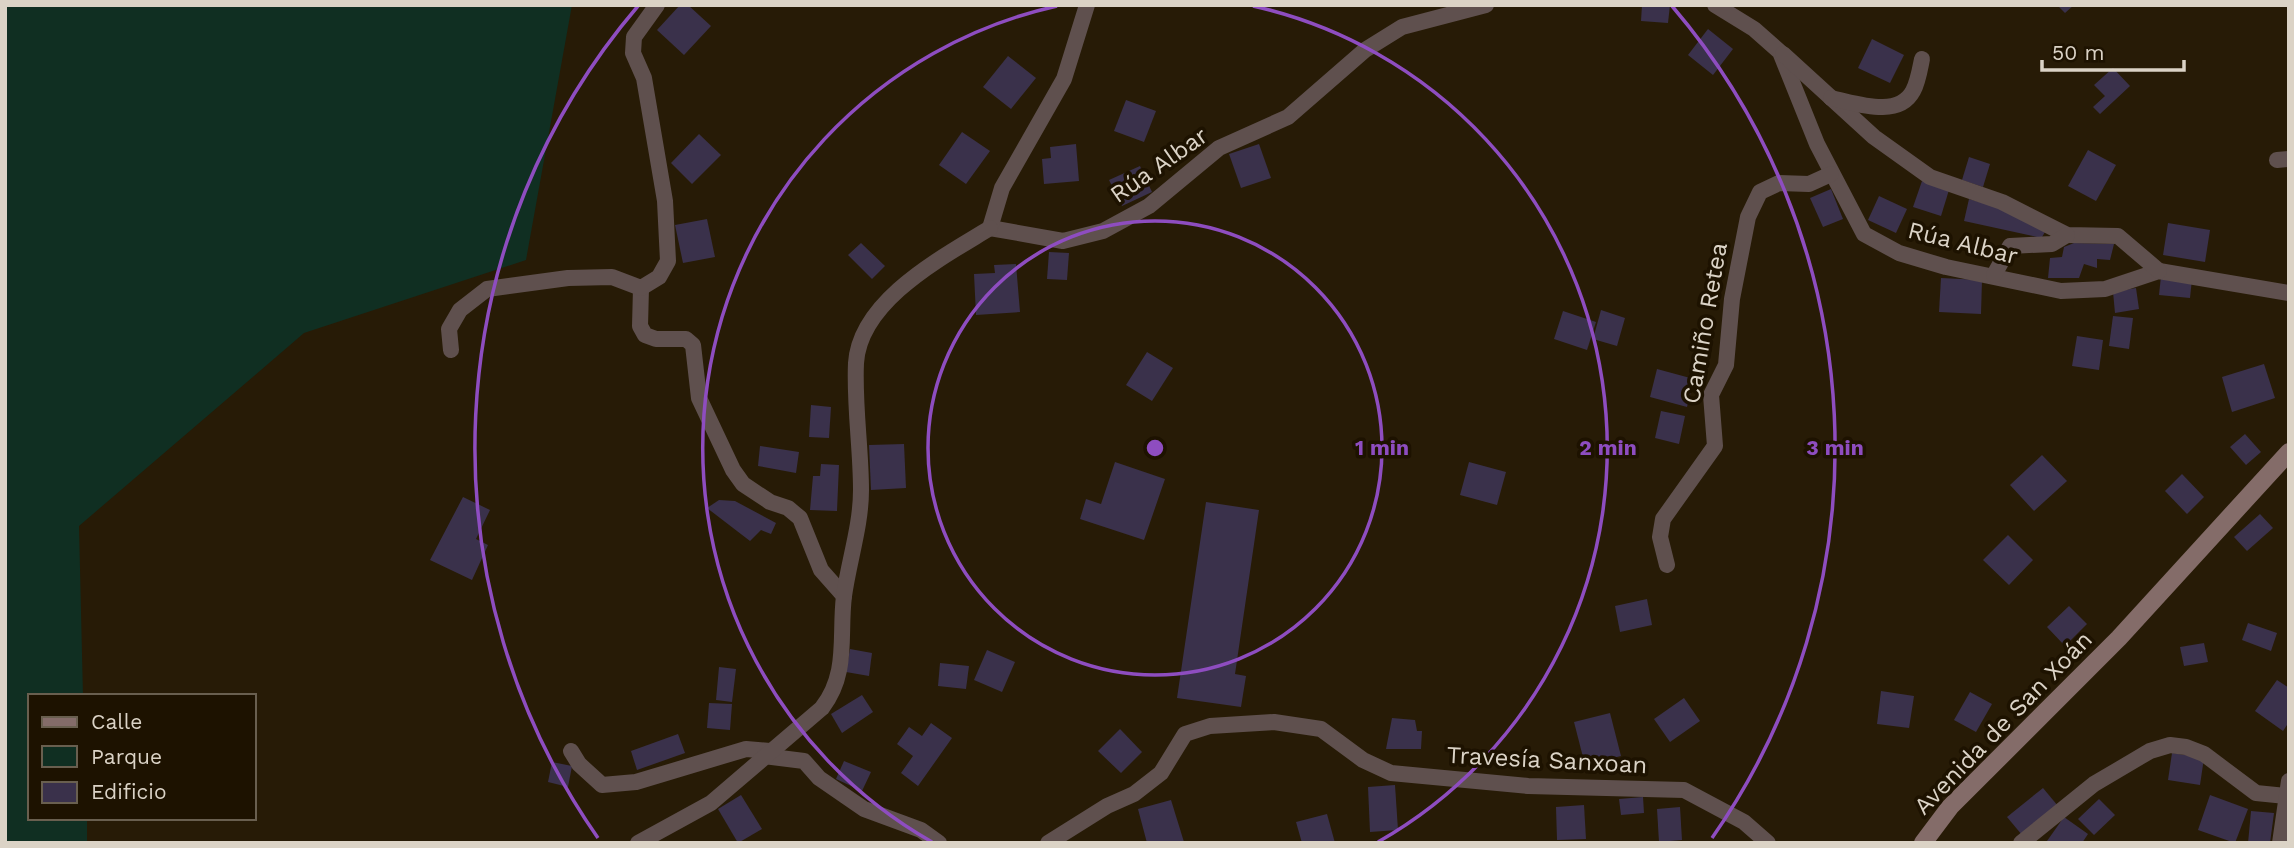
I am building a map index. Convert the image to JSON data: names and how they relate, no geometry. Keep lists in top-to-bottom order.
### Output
{
  "streets": {
    "main road": ["Avenida de San Xoán"],
    "street": ["Rúa Albar", "Camiño Retea", "Travesía Sanxoan"]
  },
  "crossings": [
    ["Rúa Albar", "Camiño Retea"]
  ],
  "legend": ["Calle", "Parque", "Edificio"],
  "scale_bar": "50 m",
  "rings": ["1 min", "2 min", "3 min"]
}
